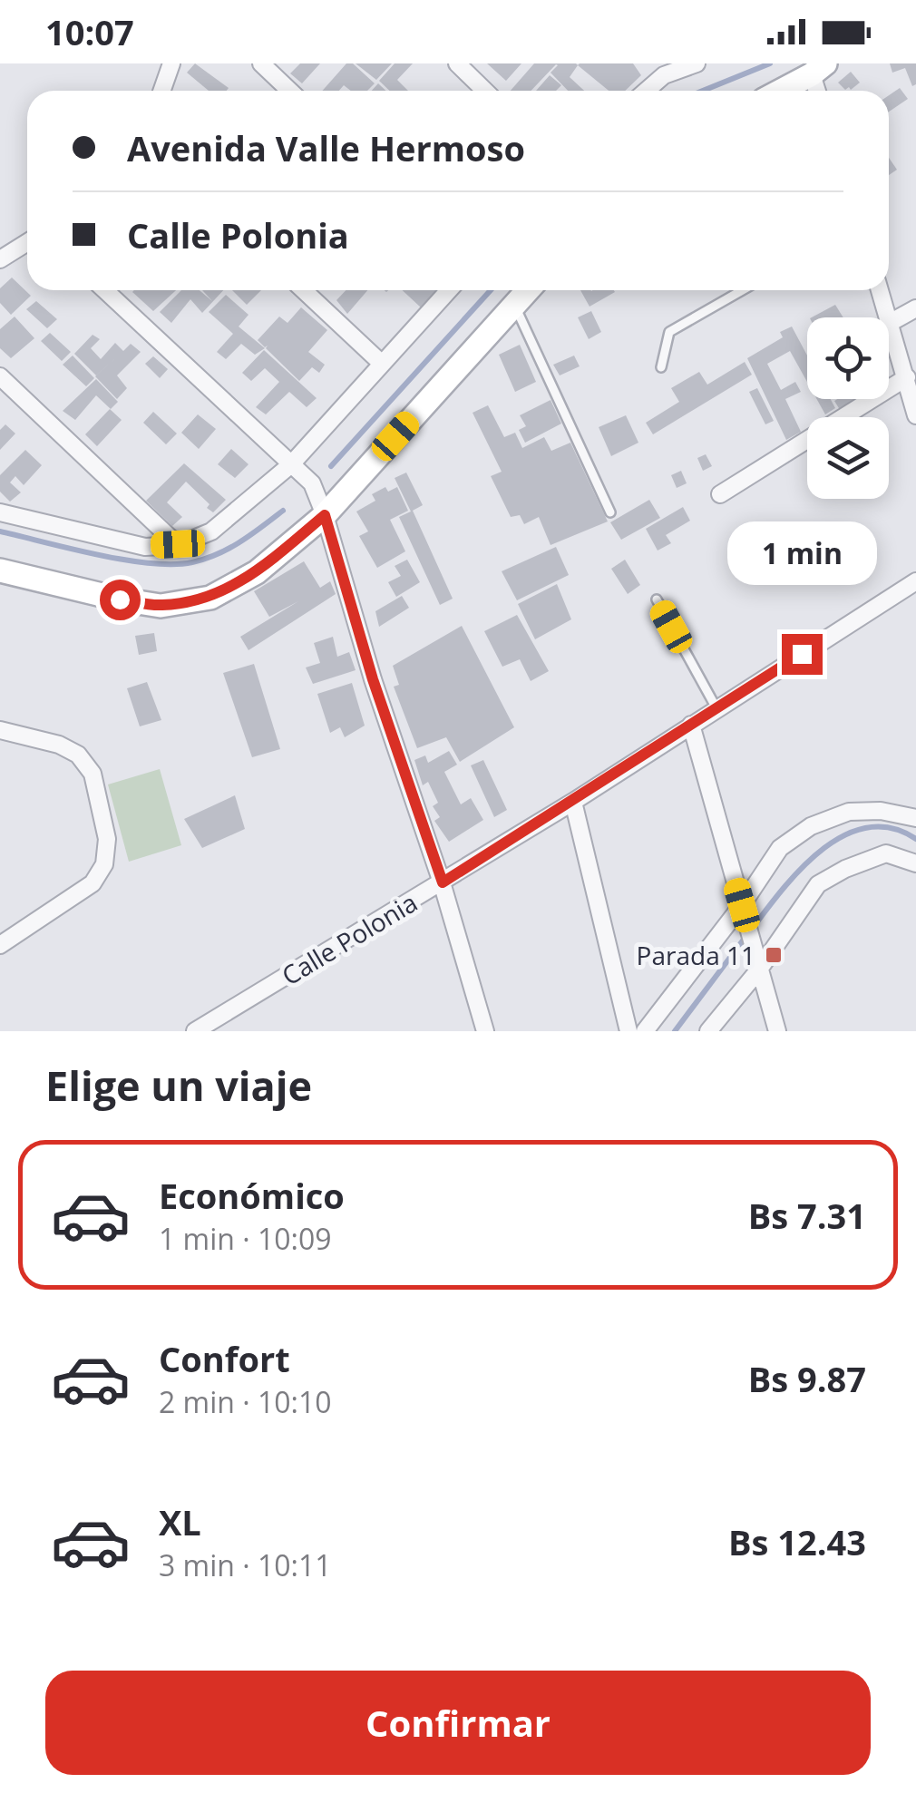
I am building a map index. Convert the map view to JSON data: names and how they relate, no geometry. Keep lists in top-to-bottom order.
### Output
{
  "streets": {
    "street": ["Calle Polonia"]
  },
  "places": {
    "transit": ["Parada 11"]
  },
  "page": {
    "status": "10:07",
    "banner": ["Avenida Valle Hermoso", "Calle Polonia"],
    "bubble": "1 min",
    "heading": "Elige un viaje",
    "list": [
      {
        "name": "Económico",
        "note": "1 min · 10:09",
        "value": "Bs 7.31"
      },
      {
        "name": "Confort",
        "note": "2 min · 10:10",
        "value": "Bs 9.87"
      },
      {
        "name": "XL",
        "note": "3 min · 10:11",
        "value": "Bs 12.43"
      }
    ],
    "buttons": "Confirmar"
  }
}
